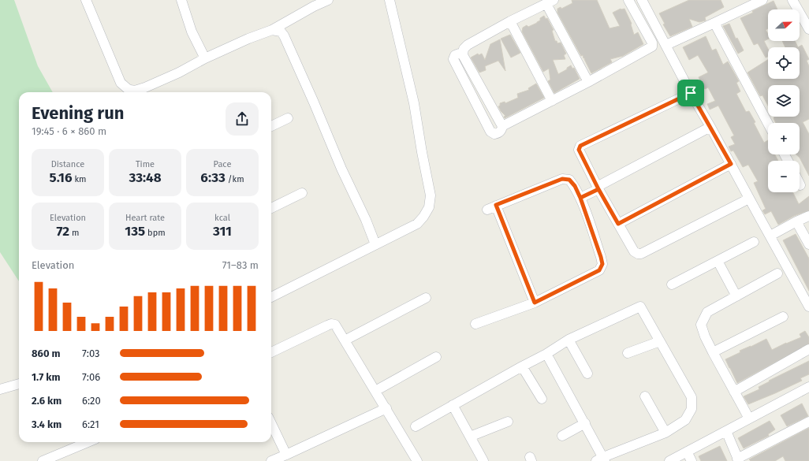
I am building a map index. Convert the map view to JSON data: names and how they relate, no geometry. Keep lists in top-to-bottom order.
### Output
{
  "north": "right",
  "page": {
    "map_buttons": ["+", "−"],
    "heading": ["Evening run", "19:45 · 6 × 860 m"],
    "stats": [
      ["Distance", "5.16 km"],
      ["Time", "33:48"],
      ["Pace", "6:33 /km"],
      ["Elevation", "72 m"],
      ["Heart rate", "135 bpm"],
      ["kcal", "311"]
    ],
    "chart": ["Elevation", "71–83 m"],
    "list": [
      {
        "name": "860 m",
        "note": "7:03"
      },
      {
        "name": "1.7 km",
        "note": "7:06"
      },
      {
        "name": "2.6 km",
        "note": "6:20"
      },
      {
        "name": "3.4 km",
        "note": "6:21"
      }
    ]
  }
}
